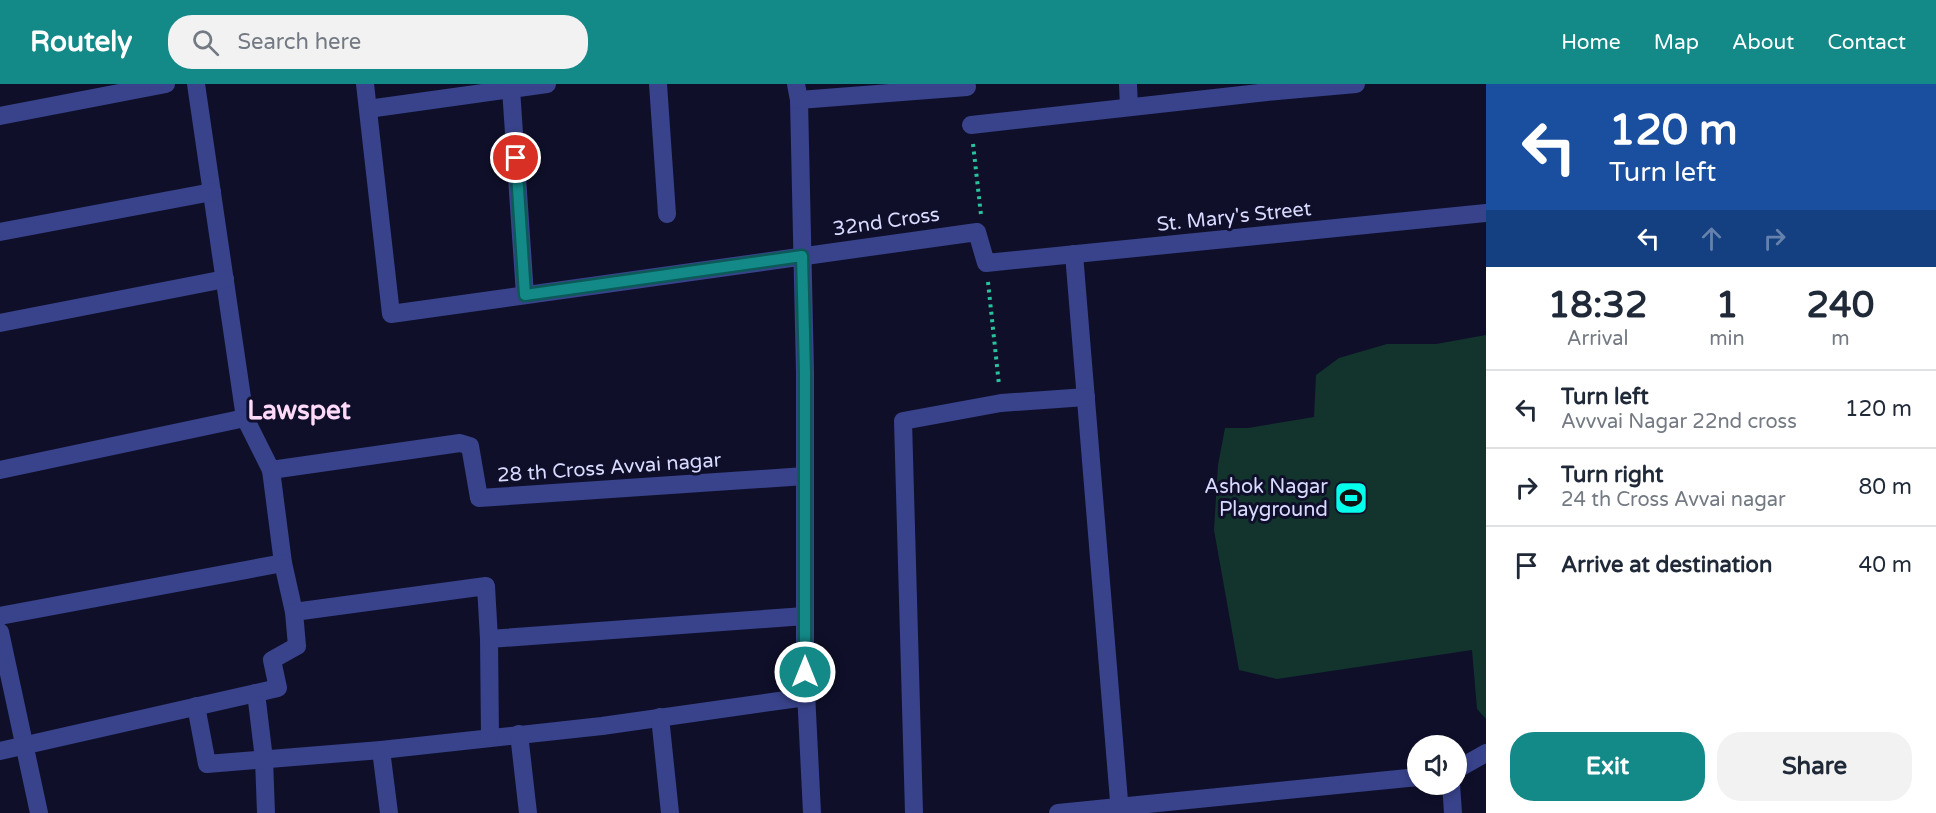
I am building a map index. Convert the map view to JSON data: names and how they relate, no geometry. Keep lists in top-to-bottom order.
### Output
{
  "streets": {
    "street": ["St. Mary's Street", "32nd Cross", "28 th Cross Avvai nagar"]
  },
  "crossings": [
    ["St. Mary's Street", "32nd Cross"]
  ],
  "districts": ["Lawspet"],
  "places": {
    "sports": ["Ashok Nagar Playground"]
  },
  "page": {
    "header": "Routely",
    "search": "Search here",
    "nav": [
      "Home",
      "Map",
      "About",
      "Contact"
    ],
    "turn": ["120 m", "Turn left"],
    "eta": [
      "18:32",
      "Arrival",
      "1",
      "min",
      "240",
      "m"
    ],
    "list": [
      {
        "name": "Turn left",
        "note": "Avvvai Nagar 22nd cross",
        "value": "120 m"
      },
      {
        "name": "Turn right",
        "note": "24 th Cross Avvai nagar",
        "value": "80 m"
      },
      {
        "name": "Arrive at destination",
        "value": "40 m"
      }
    ],
    "buttons": ["Exit", "Share"]
  }
}
